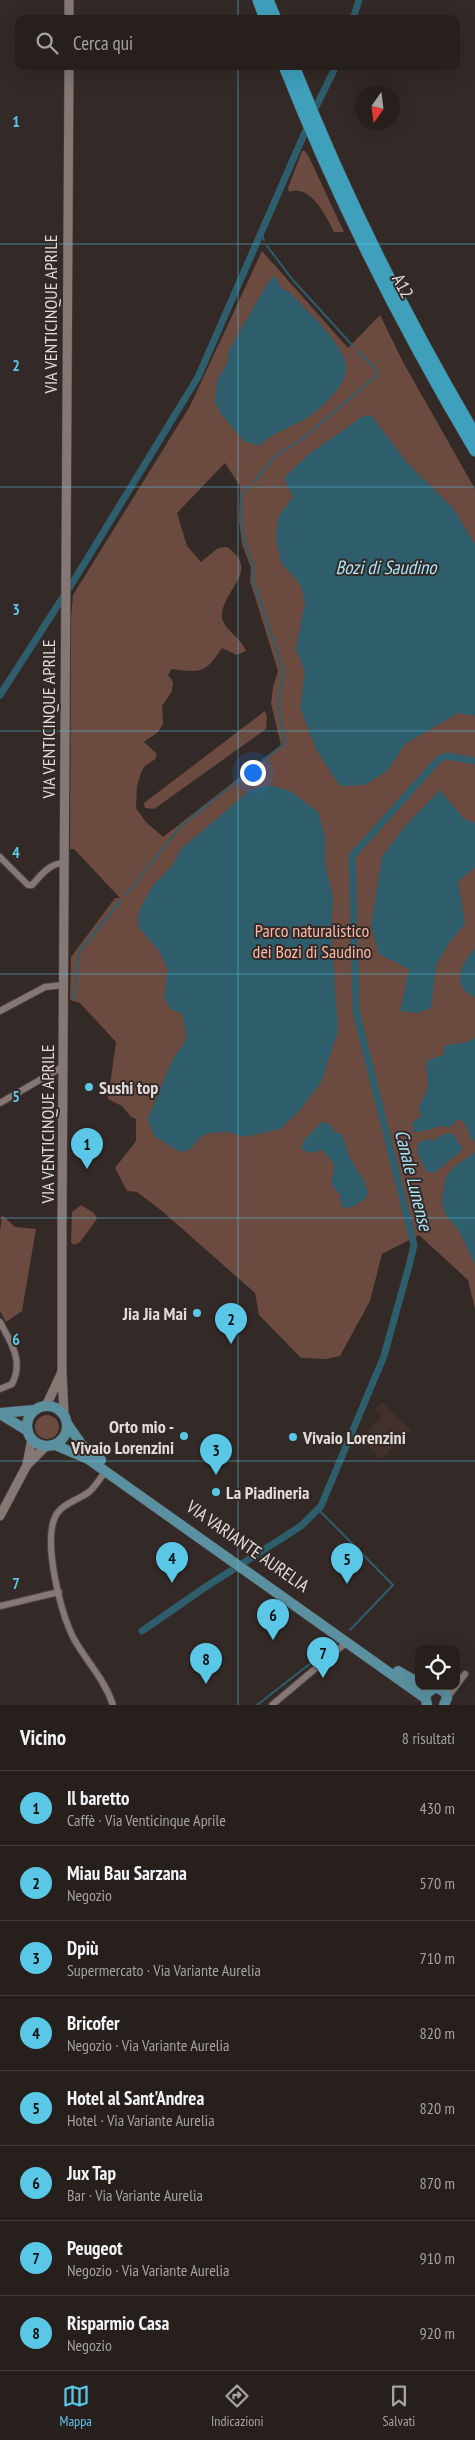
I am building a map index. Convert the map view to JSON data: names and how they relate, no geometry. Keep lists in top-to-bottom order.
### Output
{
  "streets": {
    "highway": ["A12"],
    "main road": ["VIA VENTICINQUE APRILE", "VIA VARIANTE AURELIA"]
  },
  "crossings": [
    ["VIA VENTICINQUE APRILE", "VIA VARIANTE AURELIA"]
  ],
  "water": ["Bozi di Saudino", "Canale Lunense"],
  "parks": ["Parco naturalistico dei Bozi di Saudino"],
  "places": [
    "Sushi top",
    "Jia Jia Mai",
    "Orto mio - Vivaio Lorenzini",
    "Vivaio Lorenzini",
    "La Piadineria"
  ],
  "north": "bottom",
  "page": {
    "search": "Cerca qui",
    "pins": [
      "1",
      "2",
      "3",
      "4",
      "5",
      "6",
      "7",
      "8"
    ],
    "heading": ["Vicino", "8 risultati"],
    "list": [
      {
        "mark": "1",
        "name": "Il baretto",
        "note": "Caffè · Via Venticinque Aprile",
        "value": "430 m"
      },
      {
        "mark": "2",
        "name": "Miau Bau Sarzana",
        "note": "Negozio",
        "value": "570 m"
      },
      {
        "mark": "3",
        "name": "Dpiù",
        "note": "Supermercato · Via Variante Aurelia",
        "value": "710 m"
      },
      {
        "mark": "4",
        "name": "Bricofer",
        "note": "Negozio · Via Variante Aurelia",
        "value": "820 m"
      },
      {
        "mark": "5",
        "name": "Hotel al Sant'Andrea",
        "note": "Hotel · Via Variante Aurelia",
        "value": "820 m"
      },
      {
        "mark": "6",
        "name": "Jux Tap",
        "note": "Bar · Via Variante Aurelia",
        "value": "870 m"
      },
      {
        "mark": "7",
        "name": "Peugeot",
        "note": "Negozio · Via Variante Aurelia",
        "value": "910 m"
      },
      {
        "mark": "8",
        "name": "Risparmio Casa",
        "note": "Negozio",
        "value": "920 m"
      }
    ],
    "nav": ["Mappa", "Indicazioni", "Salvati"]
  },
  "grid": {
    "rows": [
      "1",
      "2",
      "3",
      "4",
      "5",
      "6",
      "7"
    ]
  }
}
